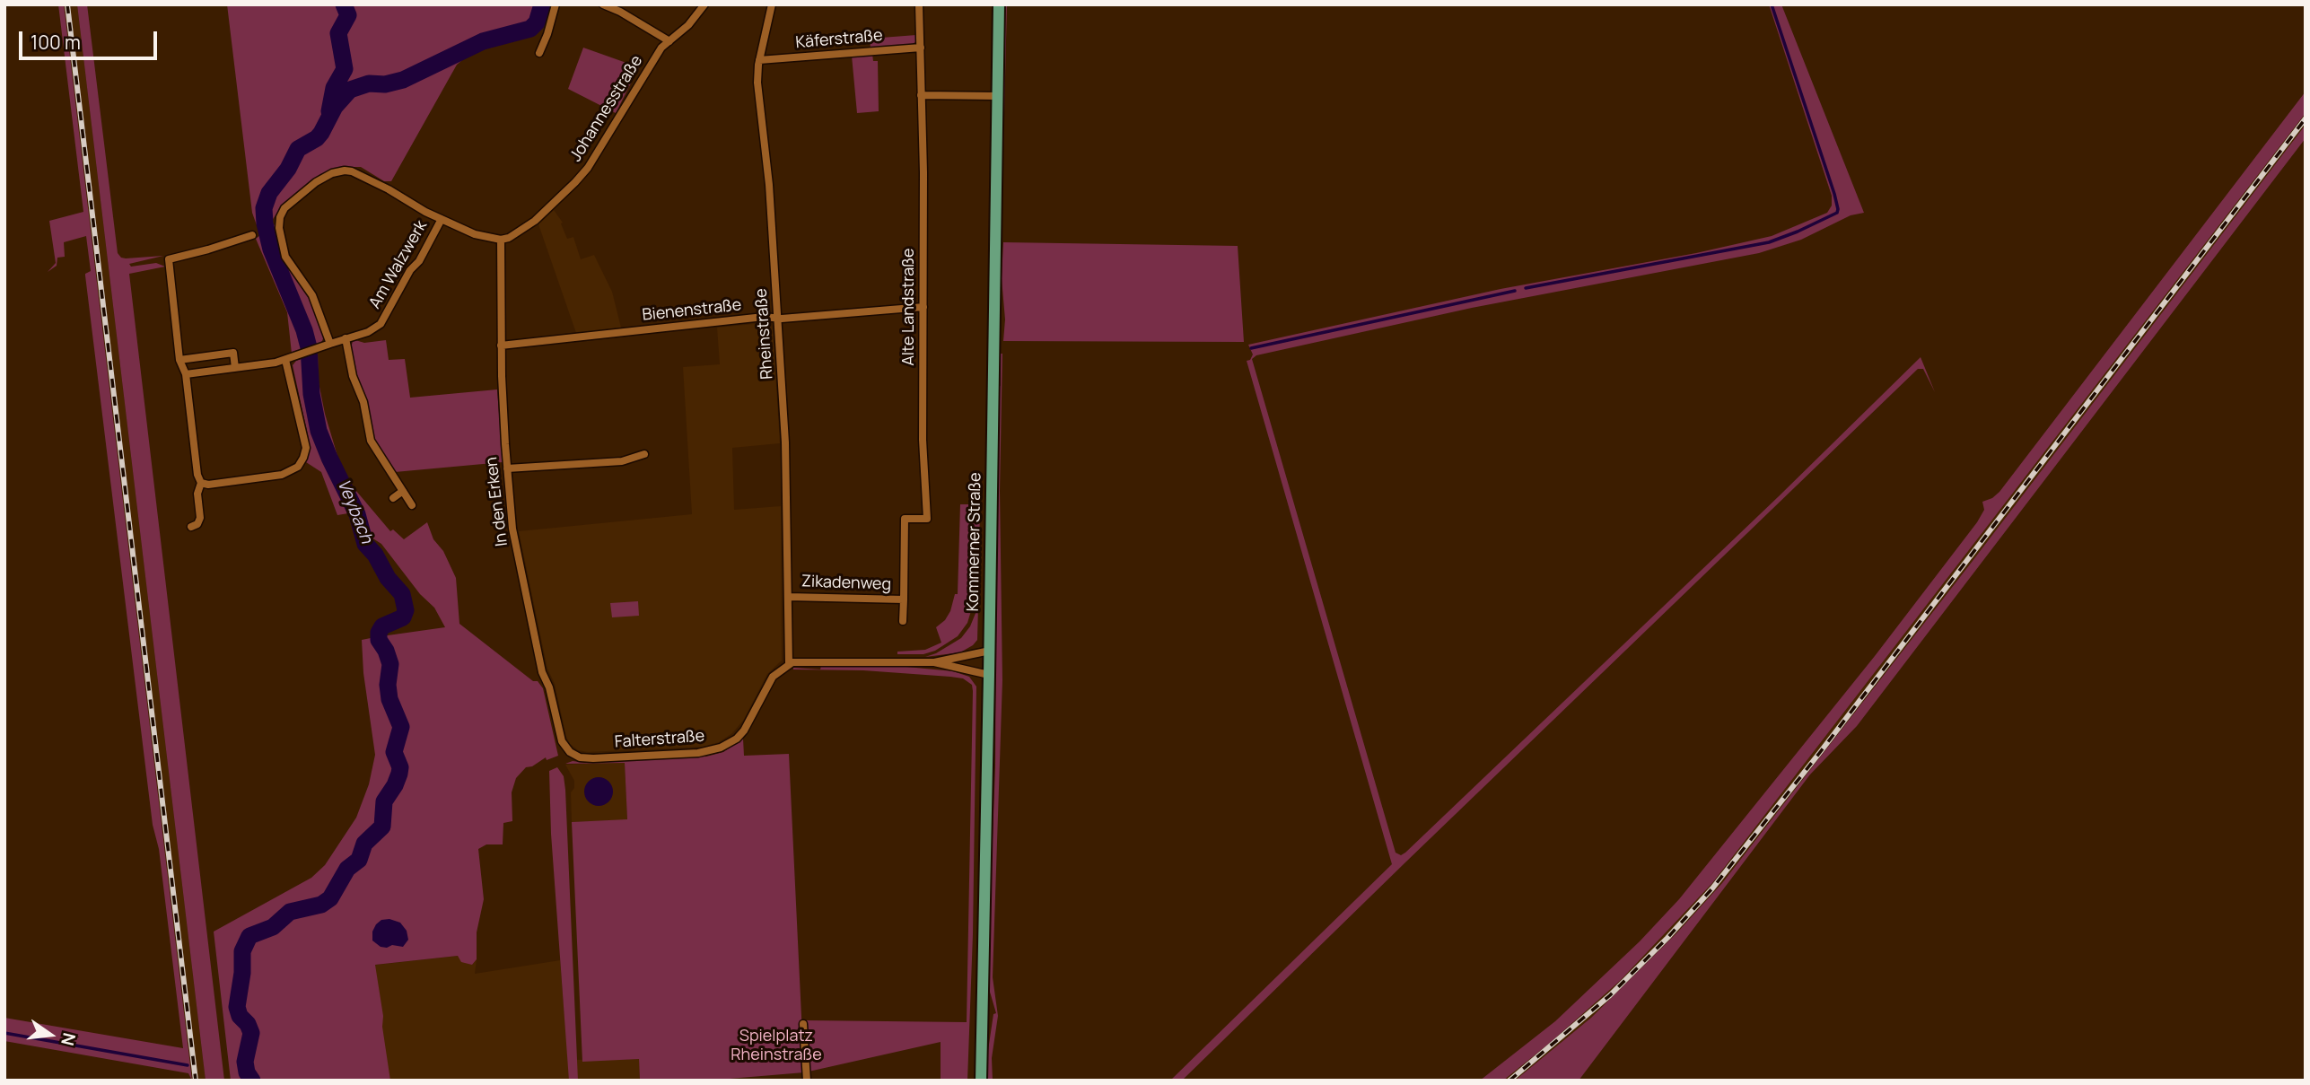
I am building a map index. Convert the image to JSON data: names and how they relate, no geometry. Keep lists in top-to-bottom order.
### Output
{
  "streets": {
    "main road": ["Kommerner Straße"],
    "street": [
      "Käferstraße",
      "Johannesstraße",
      "Am Walzwerk",
      "Alte Landstraße",
      "Bienenstraße",
      "Rheinstraße",
      "In den Erken",
      "Zikadenweg",
      "Falterstraße"
    ]
  },
  "crossings": [
    ["Käferstraße", "Alte Landstraße"],
    ["Käferstraße", "Rheinstraße"],
    ["Johannesstraße", "In den Erken"],
    ["Alte Landstraße", "Bienenstraße"],
    ["Alte Landstraße", "Zikadenweg"],
    ["Bienenstraße", "Rheinstraße"],
    ["Bienenstraße", "In den Erken"],
    ["Rheinstraße", "Zikadenweg"],
    ["Rheinstraße", "Falterstraße"],
    ["In den Erken", "Falterstraße"]
  ],
  "water": ["Veybach"],
  "parks": ["Spielplatz Rheinstraße"],
  "scale_bar": "100 m",
  "north": "right"
}
